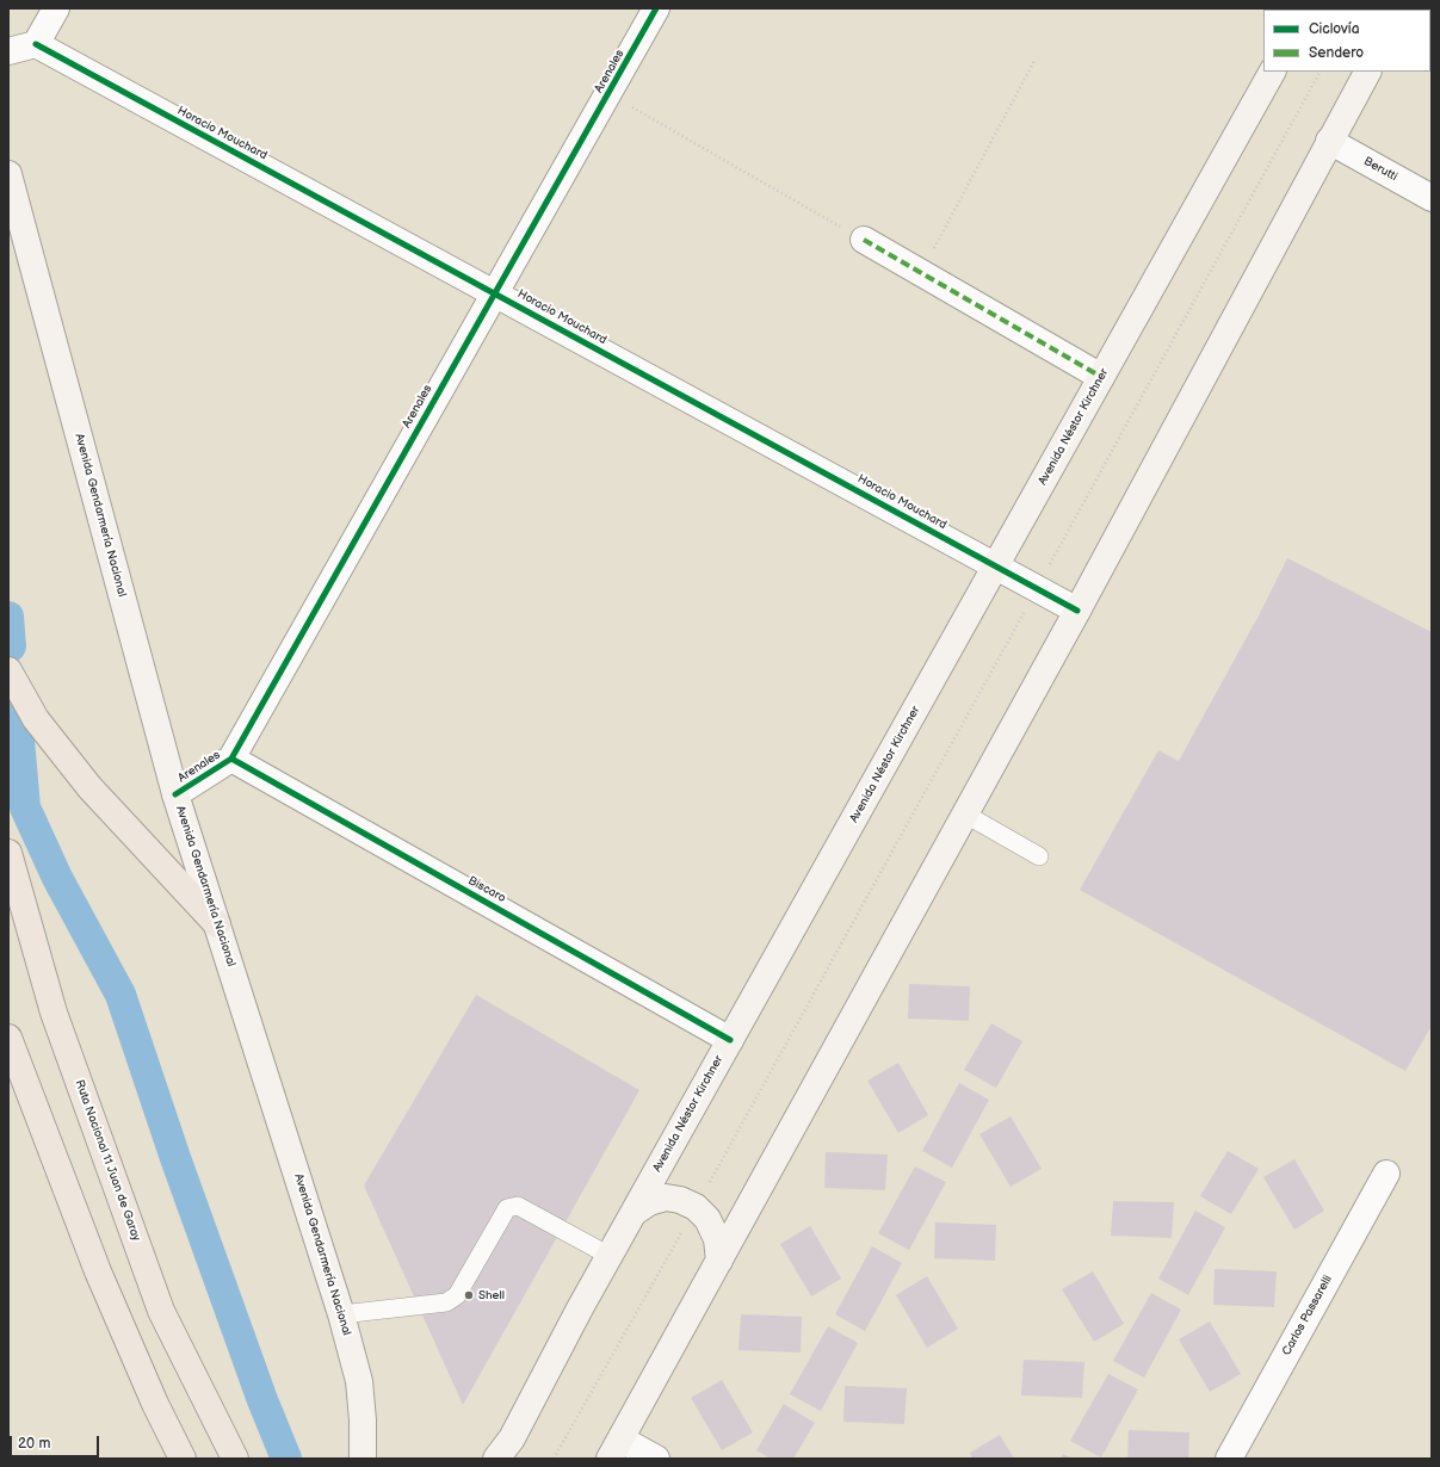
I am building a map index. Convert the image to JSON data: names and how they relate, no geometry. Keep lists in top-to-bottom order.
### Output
{
  "streets": {
    "highway": ["Ruta Nacional 11 Juan de Garay"],
    "main road": ["Avenida Néstor Kirchner", "Avenida Gendarmería Nacional"],
    "street": [
      "Arenales",
      "Horacio Mouchard",
      "Berutti",
      "Biscaro",
      "Carlos Passarelli"
    ]
  },
  "crossings": [
    ["Arenales", "Horacio Mouchard"],
    ["Arenales", "Avenida Gendarmería Nacional"],
    ["Arenales", "Biscaro"],
    ["Horacio Mouchard", "Avenida Néstor Kirchner"],
    ["Avenida Néstor Kirchner", "Biscaro"]
  ],
  "places": ["Shell"],
  "legend": ["Ciclovía", "Sendero"],
  "scale_bar": "20 m"
}
